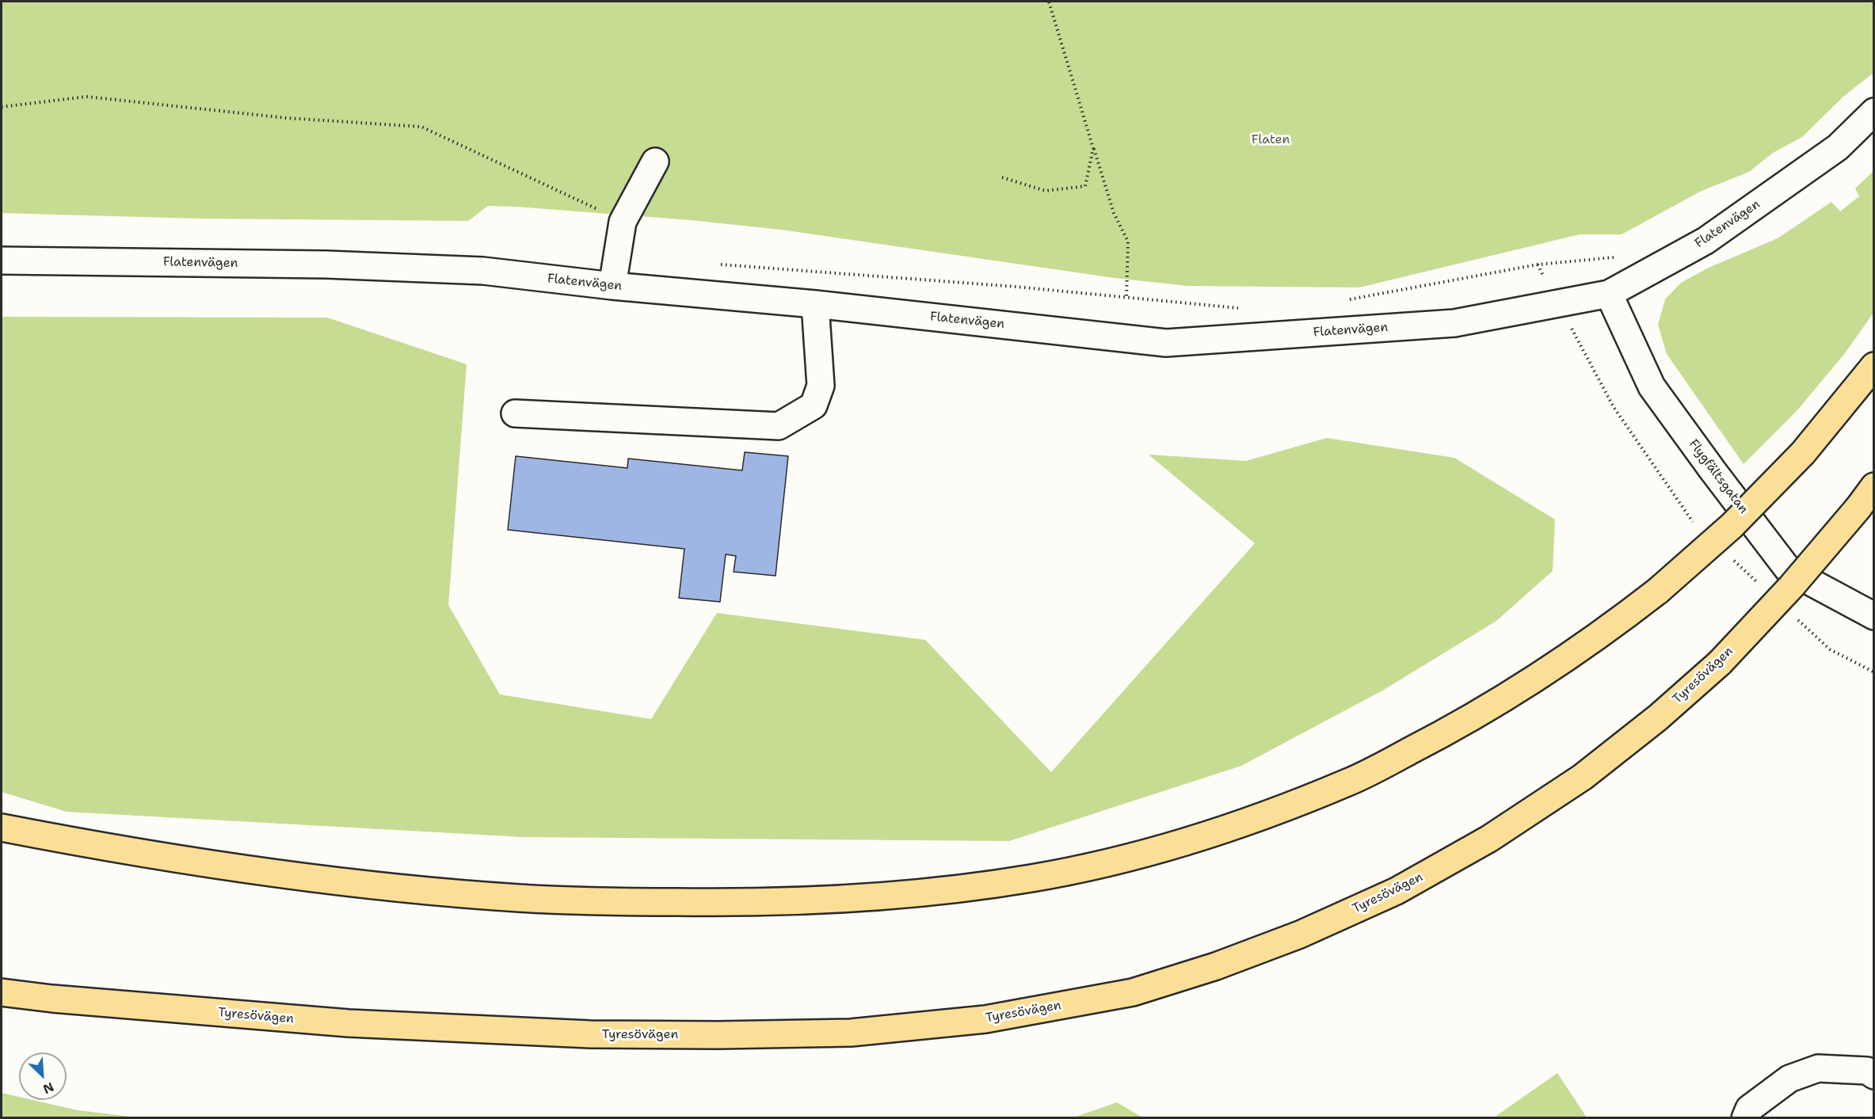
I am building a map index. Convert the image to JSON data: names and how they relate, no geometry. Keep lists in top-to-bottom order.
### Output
{
  "streets": {
    "highway": ["Tyresövägen"],
    "street": ["Flatenvägen", "Flygfältsgatan"]
  },
  "crossings": [
    ["Flatenvägen", "Flygfältsgatan"]
  ],
  "parks": ["Flaten"],
  "north": "bottom right"
}
